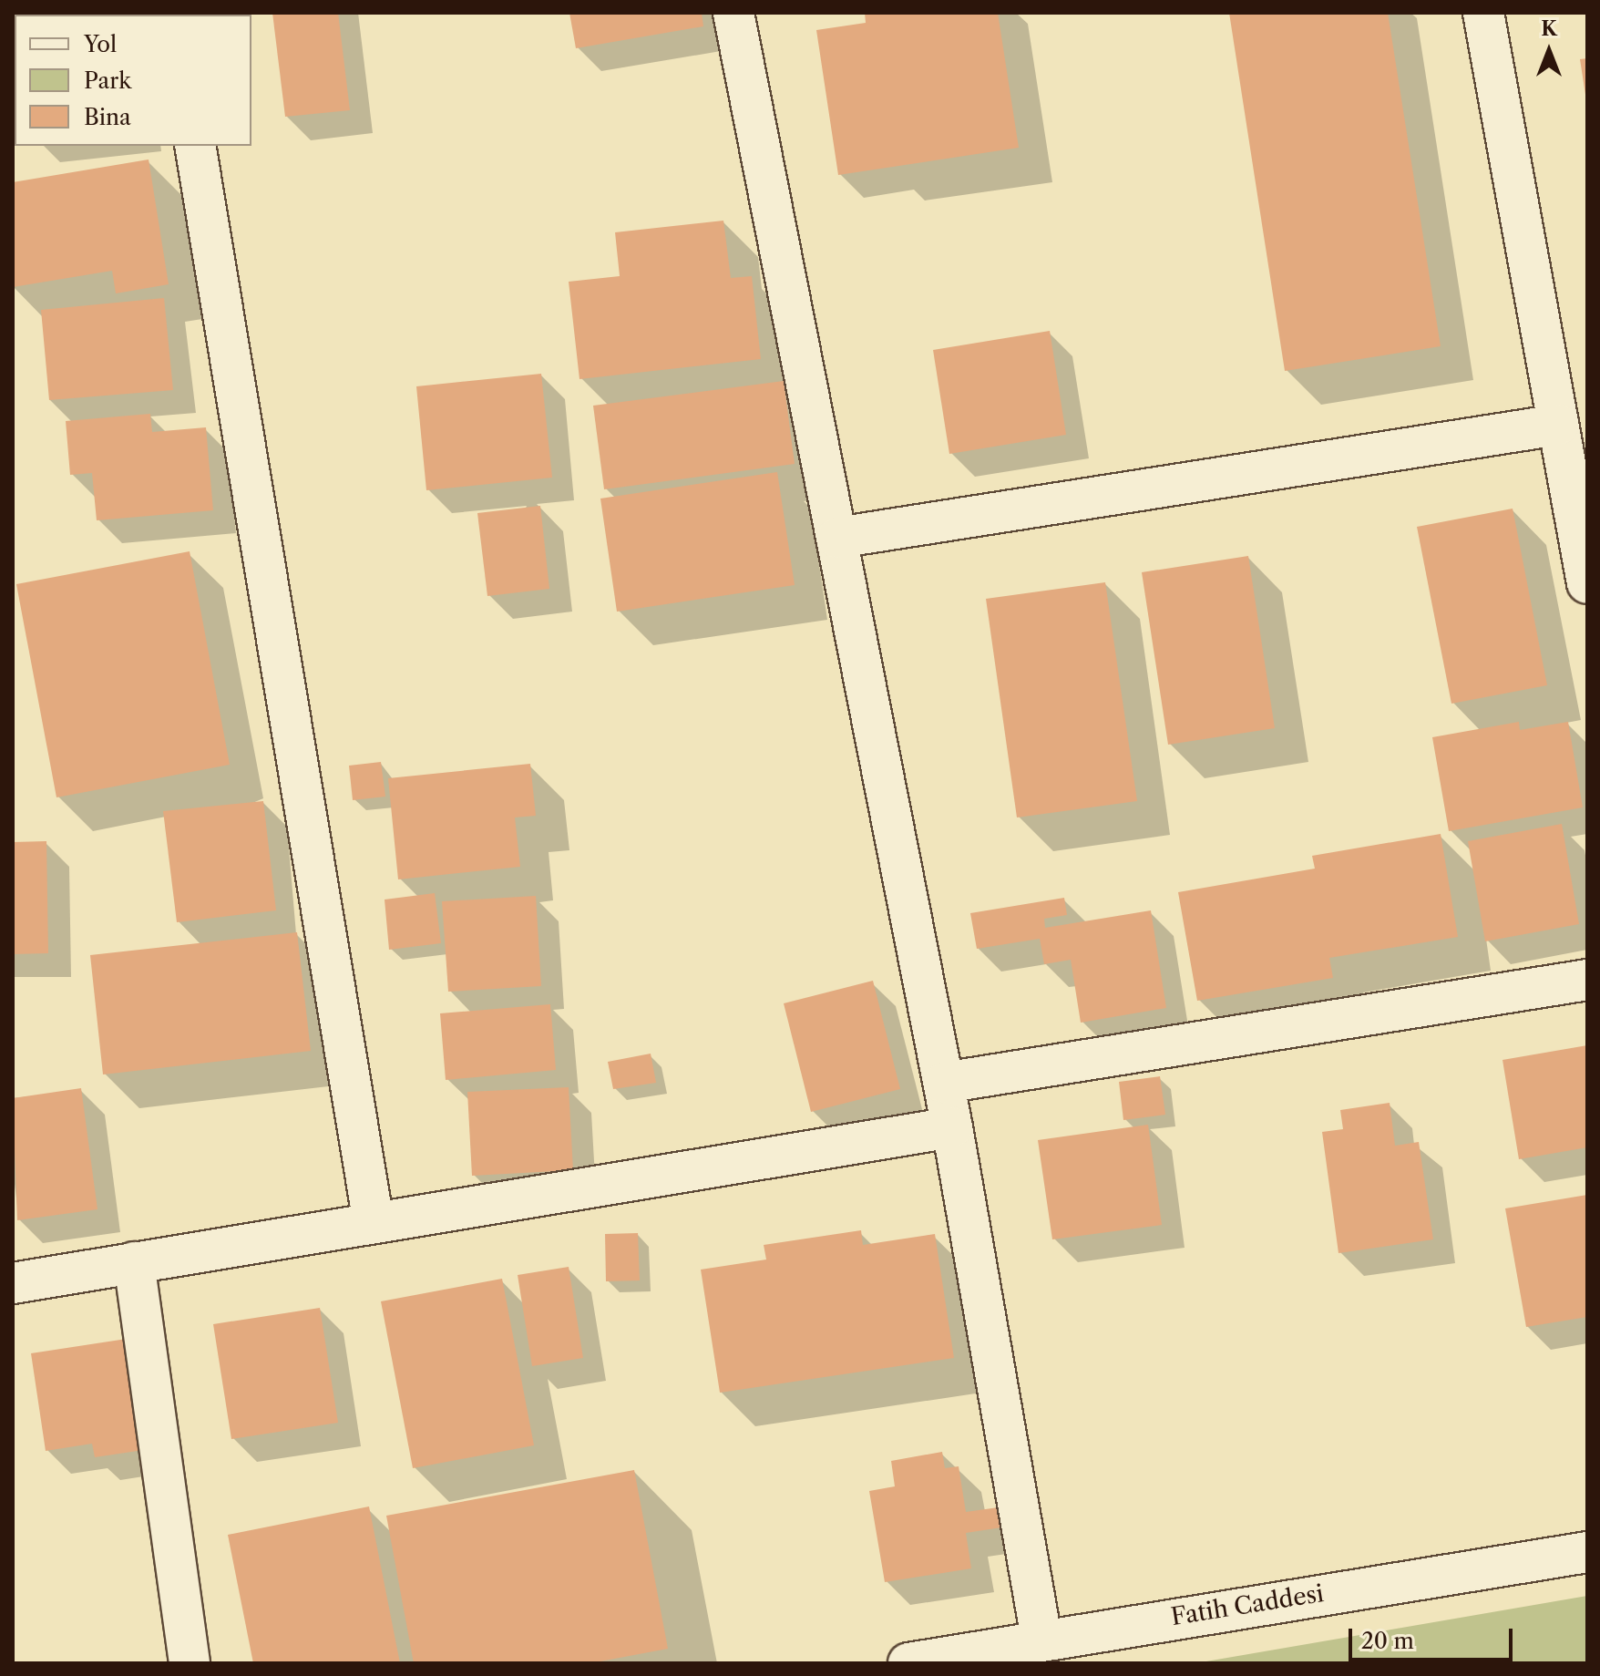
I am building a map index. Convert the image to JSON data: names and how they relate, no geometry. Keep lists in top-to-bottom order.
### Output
{
  "streets": {
    "street": ["Fatih Caddesi"]
  },
  "legend": ["Yol", "Park", "Bina"],
  "scale_bar": "20 m",
  "north": "top"
}
